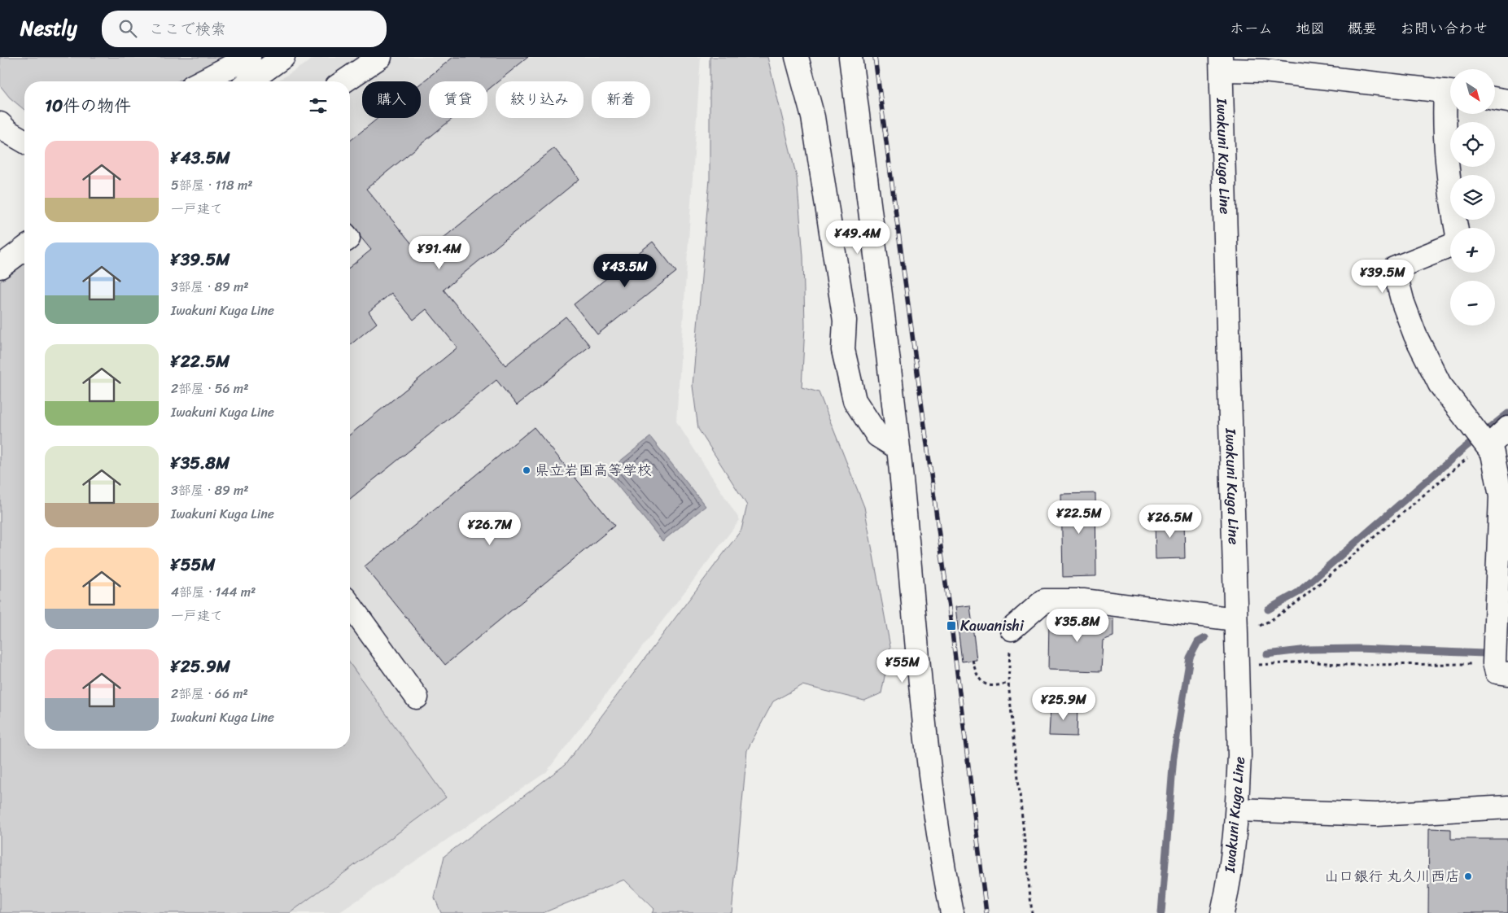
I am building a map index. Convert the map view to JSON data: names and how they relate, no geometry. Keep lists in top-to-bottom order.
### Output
{
  "streets": {
    "street": ["Iwakuni Kuga Line"]
  },
  "places": {
    "other": ["県立岩国高等学校", "山口銀行 丸久川西店"],
    "transit": ["Kawanishi"]
  },
  "north": "bottom right",
  "page": {
    "header": "Nestly",
    "search": "ここで検索",
    "nav": [
      "ホーム",
      "地図",
      "概要",
      "お問い合わせ"
    ],
    "map_buttons": ["+", "−"],
    "chip": [
      "購入",
      "賃貸",
      "絞り込み",
      "新着"
    ],
    "heading": "10件の物件",
    "list": [
      {
        "name": "¥43.5M",
        "note": "5部屋 · 118 m² · 一戸建て"
      },
      {
        "name": "¥39.5M",
        "note": "3部屋 · 89 m² · Iwakuni Kuga Line"
      },
      {
        "name": "¥22.5M",
        "note": "2部屋 · 56 m² · Iwakuni Kuga Line"
      },
      {
        "name": "¥35.8M",
        "note": "3部屋 · 89 m² · Iwakuni Kuga Line"
      },
      {
        "name": "¥55M",
        "note": "4部屋 · 144 m² · 一戸建て"
      },
      {
        "name": "¥25.9M",
        "note": "2部屋 · 66 m² · Iwakuni Kuga Line"
      }
    ],
    "price": [
      "¥49.4M",
      "¥91.4M",
      "¥43.5M",
      "¥39.5M",
      "¥22.5M",
      "¥26.5M",
      "¥26.7M",
      "¥35.8M",
      "¥55M",
      "¥25.9M"
    ]
  }
}
